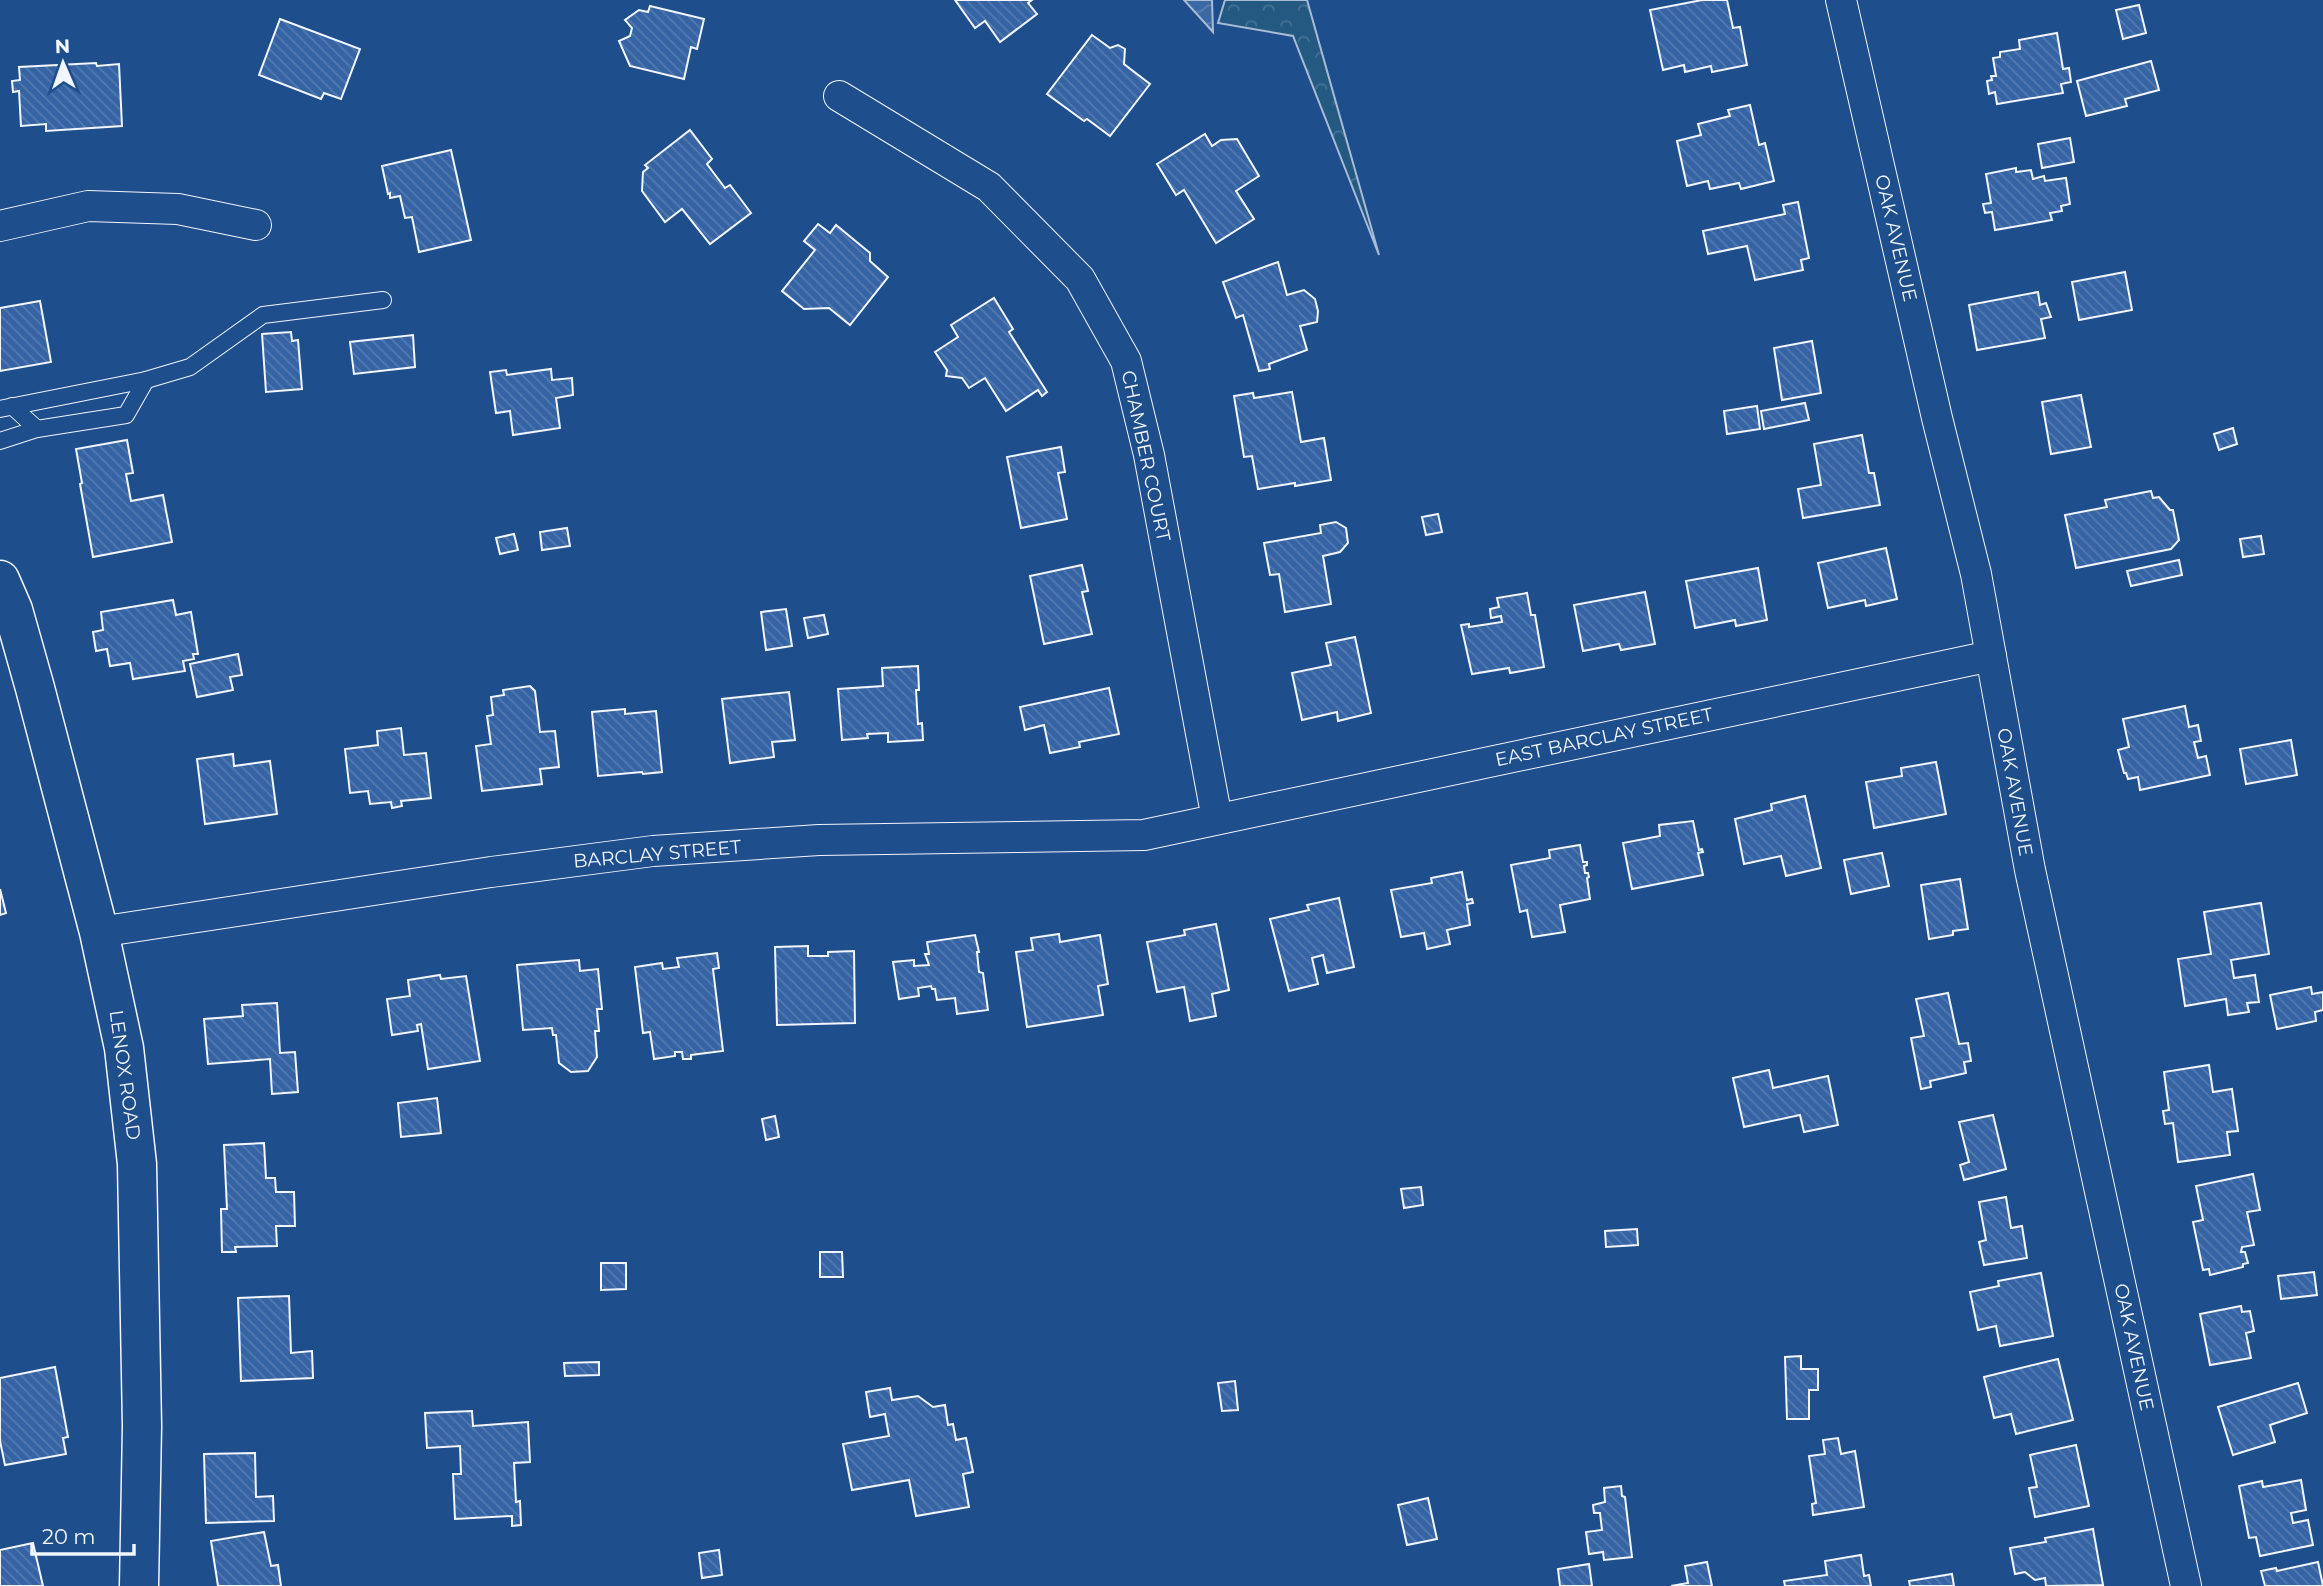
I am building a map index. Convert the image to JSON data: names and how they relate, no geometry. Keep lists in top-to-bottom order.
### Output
{
  "streets": {
    "street": [
      "OAK AVENUE",
      "CHAMBER COURT",
      "EAST BARCLAY STREET",
      "BARCLAY STREET",
      "LENOX ROAD"
    ]
  },
  "crossings": [
    ["OAK AVENUE", "EAST BARCLAY STREET"],
    ["CHAMBER COURT", "EAST BARCLAY STREET"],
    ["CHAMBER COURT", "BARCLAY STREET"],
    ["EAST BARCLAY STREET", "BARCLAY STREET"],
    ["BARCLAY STREET", "LENOX ROAD"]
  ],
  "scale_bar": "20 m",
  "north": "top"
}
